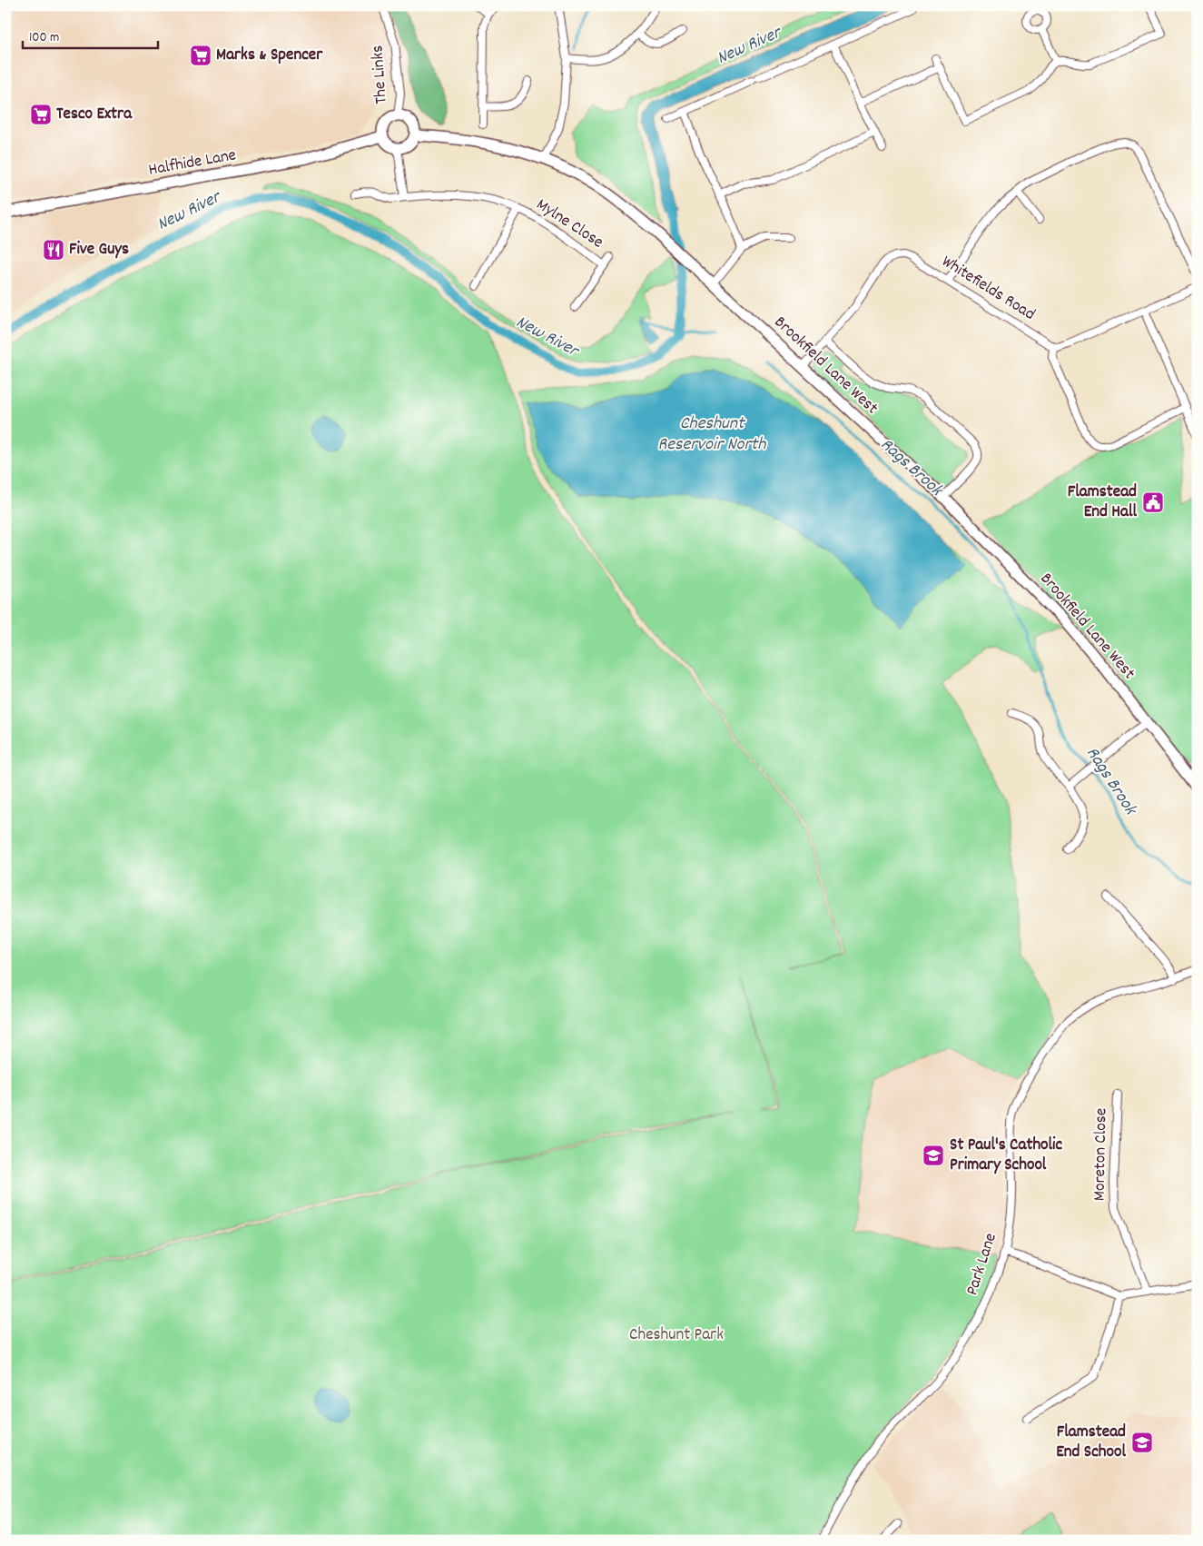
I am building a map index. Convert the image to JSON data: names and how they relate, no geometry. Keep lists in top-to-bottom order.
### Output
{
  "streets": {
    "main road": ["Halfhide Lane", "Brookfield Lane West"],
    "street": [
      "The Links",
      "Mylne Close",
      "Whitefields Road",
      "Moreton Close",
      "Park Lane"
    ]
  },
  "crossings": [
    ["The Links", "Halfhide Lane"],
    ["The Links", "Brookfield Lane West"],
    ["Halfhide Lane", "Brookfield Lane West"],
    ["Whitefields Road", "Brookfield Lane West"]
  ],
  "water": ["New River", "Cheshunt Reservoir North", "Rags Brook"],
  "parks": ["Cheshunt Park"],
  "places": {
    "supermarket": ["Marks & Spencer", "Tesco Extra"],
    "restaurant": ["Five Guys"],
    "public building": ["Flamstead End Hall"],
    "school or university": ["St Paul's Catholic Primary School", "Flamstead End School"]
  },
  "scale_bar": "100 m"
}
